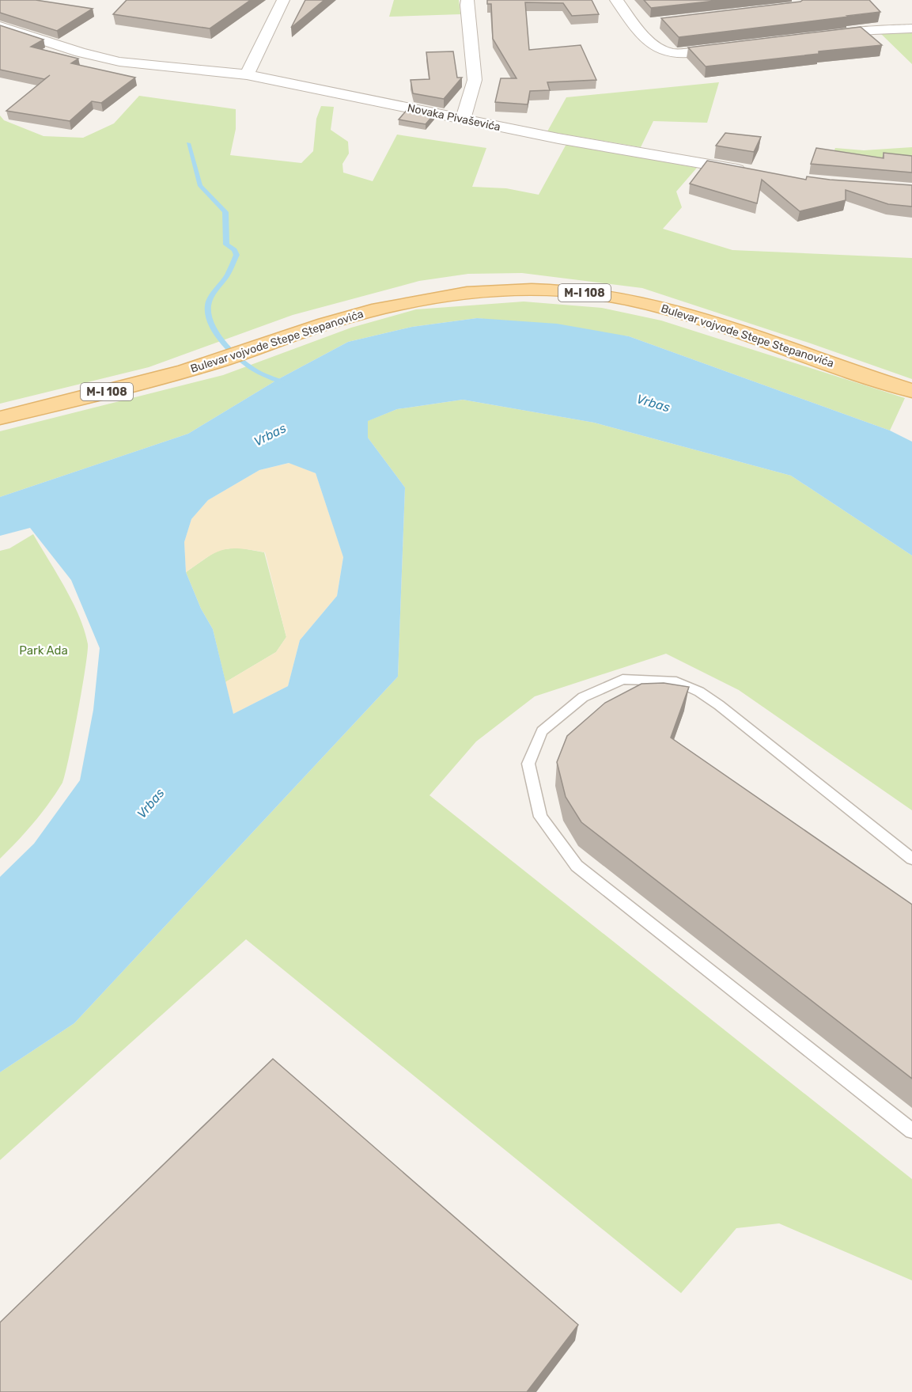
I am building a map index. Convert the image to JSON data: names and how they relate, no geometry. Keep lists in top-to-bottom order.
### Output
{
  "streets": {
    "main road": ["M-I 108", "Bulevar vojvode Stepe Stepanovića"],
    "street": ["Novaka Pivaševića"]
  },
  "water": ["Vrbas"],
  "parks": ["Park Ada"]
}
